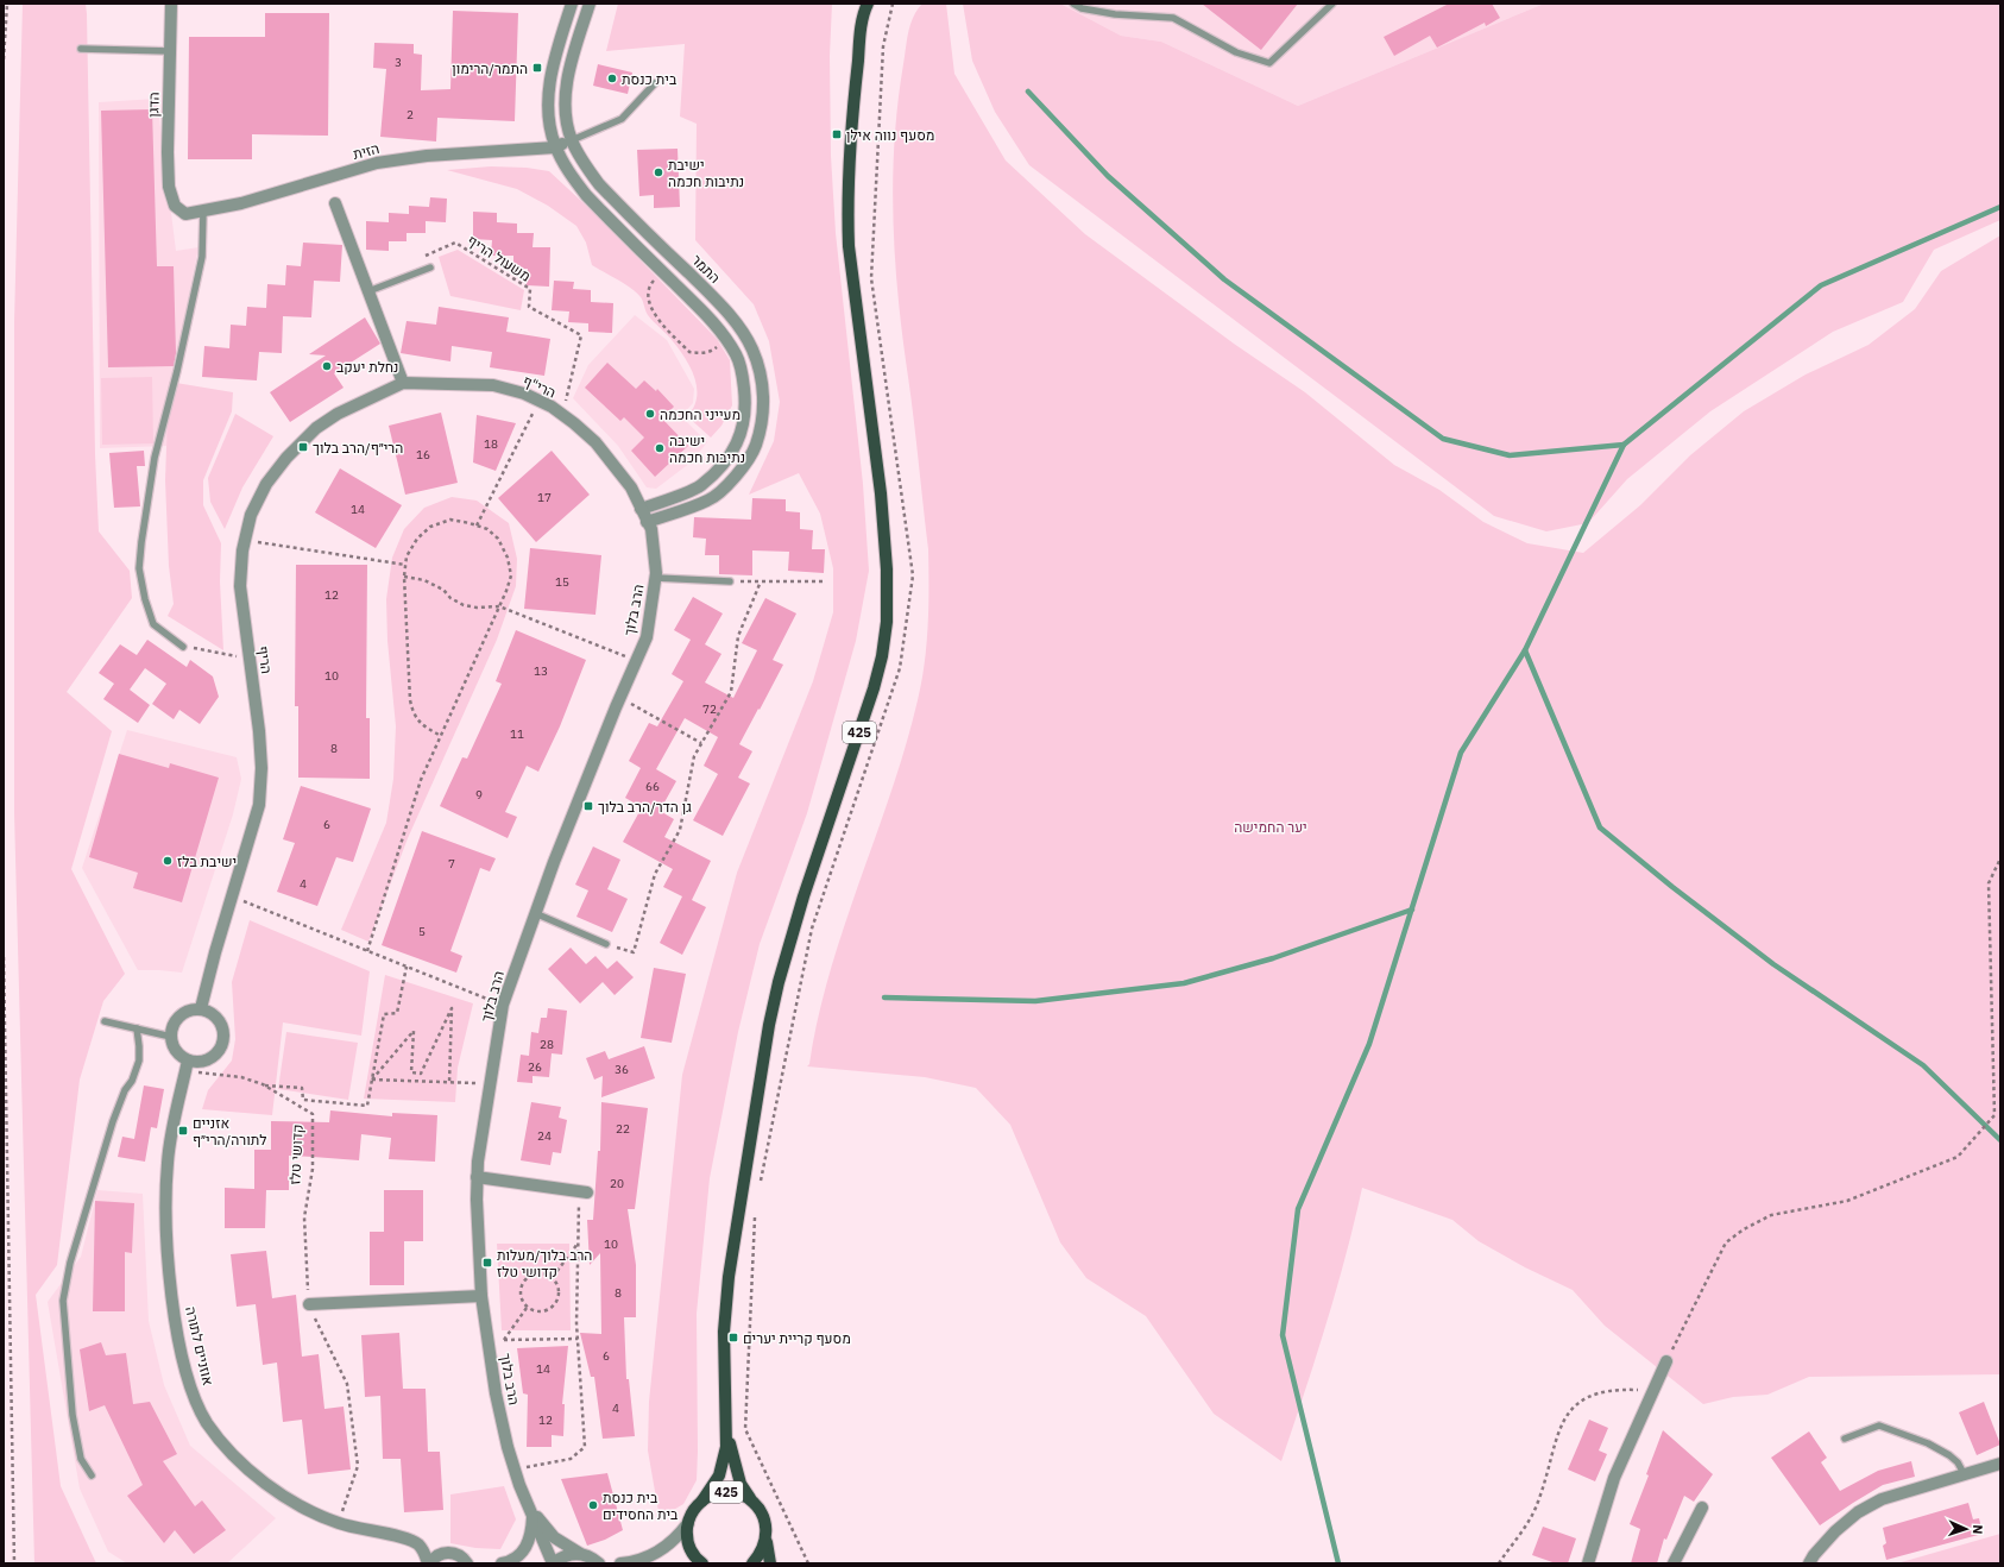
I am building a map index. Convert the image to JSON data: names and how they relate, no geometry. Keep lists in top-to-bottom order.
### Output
{
  "streets": {
    "main road": ["425"],
    "street": [
      "הדגן",
      "הזית",
      "התמר",
      "הרי\"ף",
      "הרב בלוך",
      "הריף",
      "אוזניים לתורה"
    ],
    "path": ["משעול הריף", "קדושי טלז"]
  },
  "crossings": [
    ["הדגן", "הזית"],
    ["הזית", "התמר"],
    ["משעול הריף", "הרי\"ף"],
    ["התמר", "הרב בלוך"],
    ["הרי\"ף", "הרב בלוך"],
    ["הרי\"ף", "הריף"],
    ["הריף", "קדושי טלז"],
    ["הריף", "אוזניים לתורה"],
    ["קדושי טלז", "אוזניים לתורה"]
  ],
  "parks": ["יער החמישה"],
  "places": {
    "transit": [
      "התמר/הרימון",
      "מסעף נווה אילן",
      "הרי״ף/הרב בלוך",
      "גן הדר/הרב בלוך",
      "אזניים לתורה/הרי״ף",
      "הרב בלוך/מעלות קדושי טלז",
      "מסעף קריית יערים"
    ],
    "other": [
      "בית כנסת",
      "ישיבת נתיבות חכמה",
      "נחלת יעקב",
      "מעייני החכמה",
      "ישיבה נתיבות חכמה",
      "ישיבת בלז",
      "בית כנסת בית החסידים"
    ]
  },
  "house_numbers": [
    "3",
    "2",
    "18",
    "16",
    "17",
    "14",
    "15",
    "12",
    "13",
    "10",
    "72",
    "11",
    "8",
    "66",
    "9",
    "6",
    "7",
    "4",
    "5",
    "28",
    "26",
    "36",
    "22",
    "24",
    "20",
    "10",
    "8",
    "6",
    "14",
    "4",
    "12"
  ],
  "north": "right"
}
